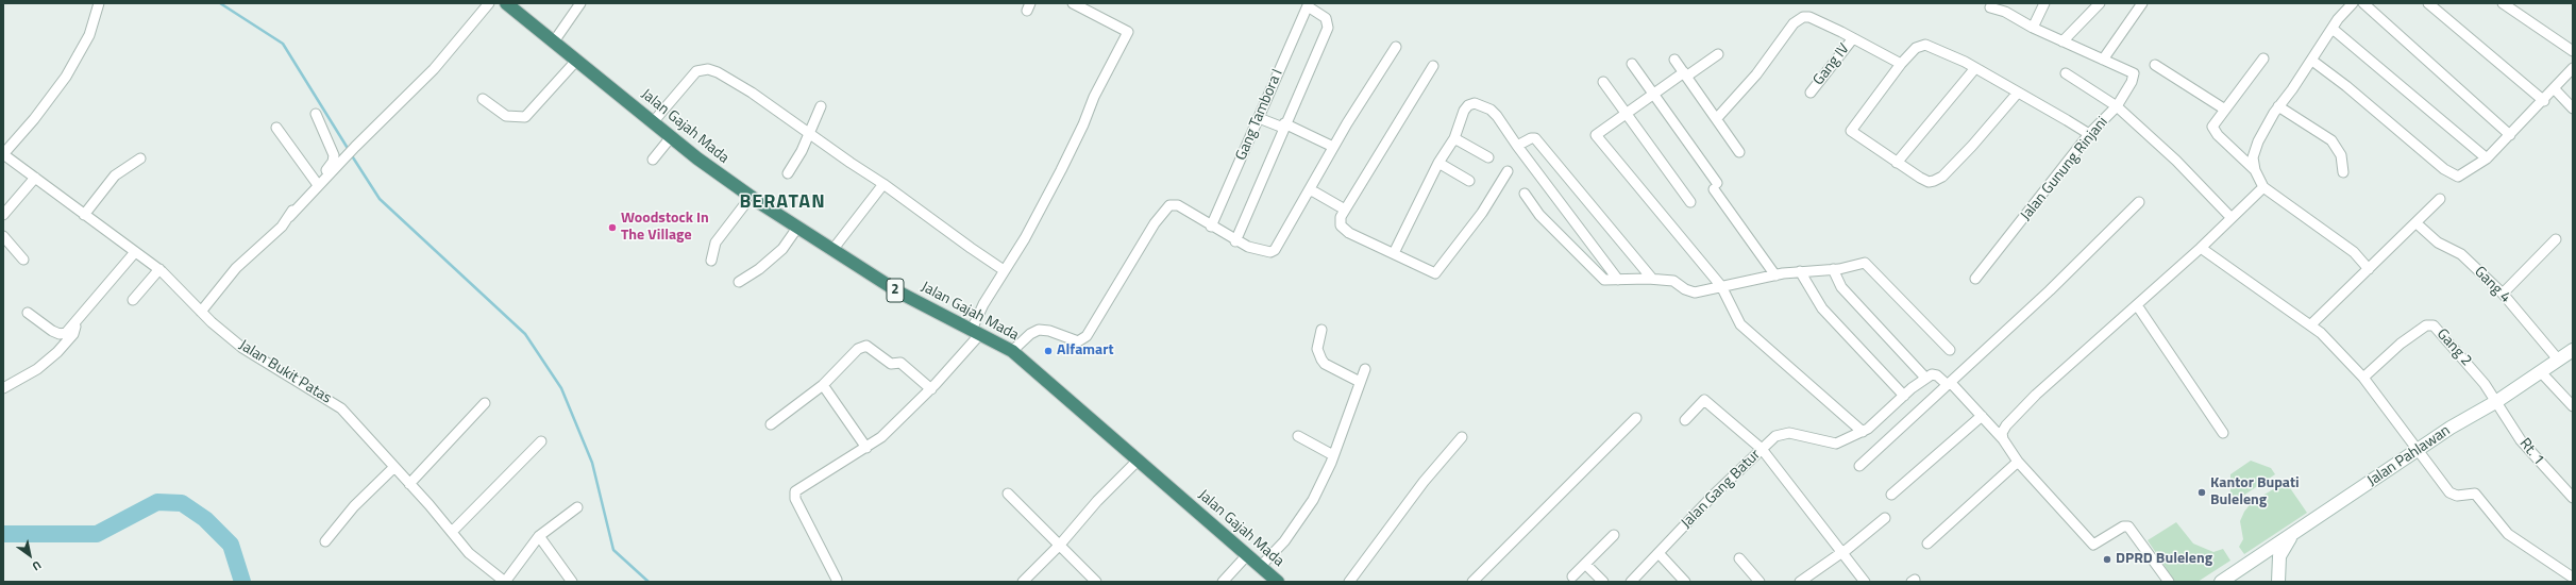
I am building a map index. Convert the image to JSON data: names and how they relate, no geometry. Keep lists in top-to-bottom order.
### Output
{
  "streets": {
    "highway": ["Jalan Gajah Mada", "2"],
    "main road": ["Jalan Pahlawan"],
    "street": [
      "Gang IV",
      "Gang Tambora I",
      "Jalan Gunung Rinjani",
      "Gang 4",
      "Gang 2",
      "Jalan Bukit Patas",
      "Rt. 1",
      "Jalan Gang Batur"
    ]
  },
  "crossings": [
    ["Gang 4", "Jalan Pahlawan"],
    ["Gang 2", "Rt. 1"],
    ["Gang 2", "Jalan Pahlawan"],
    ["Rt. 1", "Jalan Pahlawan"]
  ],
  "districts": ["BERATAN"],
  "places": [
    "Woodstock In The Village",
    "Alfamart",
    "Kantor Bupati Buleleng",
    "DPRD Buleleng"
  ],
  "north": "bottom right"
}
